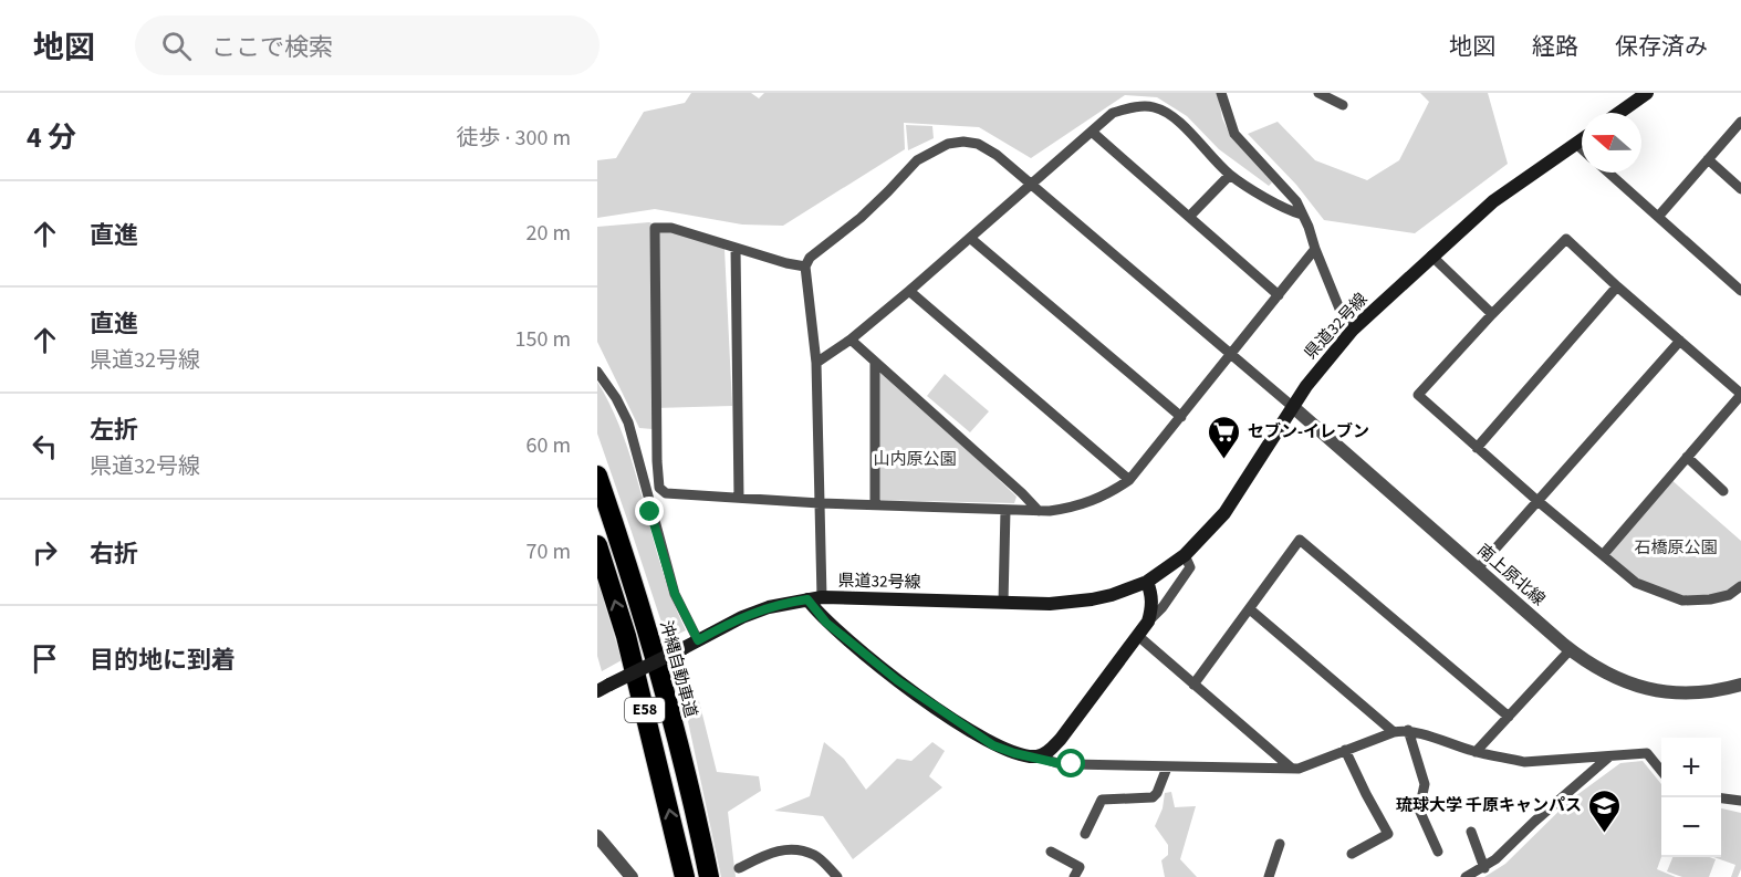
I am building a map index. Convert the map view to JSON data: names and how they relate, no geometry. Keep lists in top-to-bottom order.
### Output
{
  "streets": {
    "highway": ["沖縄自動車道", "E58"],
    "main road": ["県道32号線"],
    "street": ["南上原北線"]
  },
  "crossings": [
    ["県道32号線", "南上原北線"]
  ],
  "parks": ["山内原公園", "石橋原公園"],
  "places": {
    "supermarket": ["セブン-イレブン"],
    "school or university": ["琉球大学 千原キャンパス"]
  },
  "north": "left",
  "page": {
    "header": "地図",
    "search": "ここで検索",
    "nav": ["地図", "経路", "保存済み"],
    "heading": ["4 分", "徒歩 · 300 m"],
    "list": [
      ["直進", "20 m"],
      ["直進", "県道32号線", "150 m"],
      ["左折", "県道32号線", "60 m"],
      ["右折", "70 m"],
      "目的地に到着"
    ],
    "map_buttons": ["+", "−"]
  }
}
